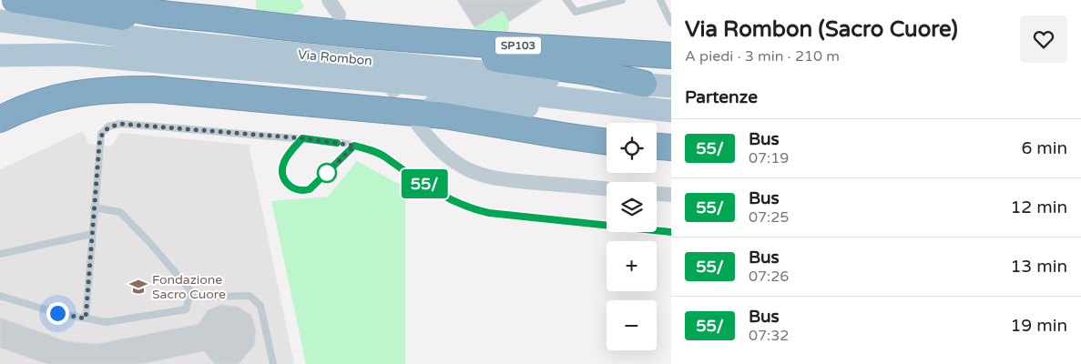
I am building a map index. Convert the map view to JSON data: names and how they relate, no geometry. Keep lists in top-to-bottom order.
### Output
{
  "streets": {
    "highway": ["SP103"],
    "main road": ["Via Rombon"]
  },
  "places": {
    "school or university": ["Fondazione Sacro Cuore"]
  },
  "lines": ["bus line 55/"],
  "page": {
    "on_map": "55/",
    "heading": [
      ["Via Rombon (Sacro Cuore)", "A piedi · 3 min · 210 m"],
      "Partenze"
    ],
    "list": [
      {
        "mark": "55/",
        "name": "Bus",
        "note": "07:19",
        "value": "6 min"
      },
      {
        "mark": "55/",
        "name": "Bus",
        "note": "07:25",
        "value": "12 min"
      },
      {
        "mark": "55/",
        "name": "Bus",
        "note": "07:26",
        "value": "13 min"
      },
      {
        "mark": "55/",
        "name": "Bus",
        "note": "07:32",
        "value": "19 min"
      }
    ],
    "map_buttons": ["+", "−"]
  }
}
